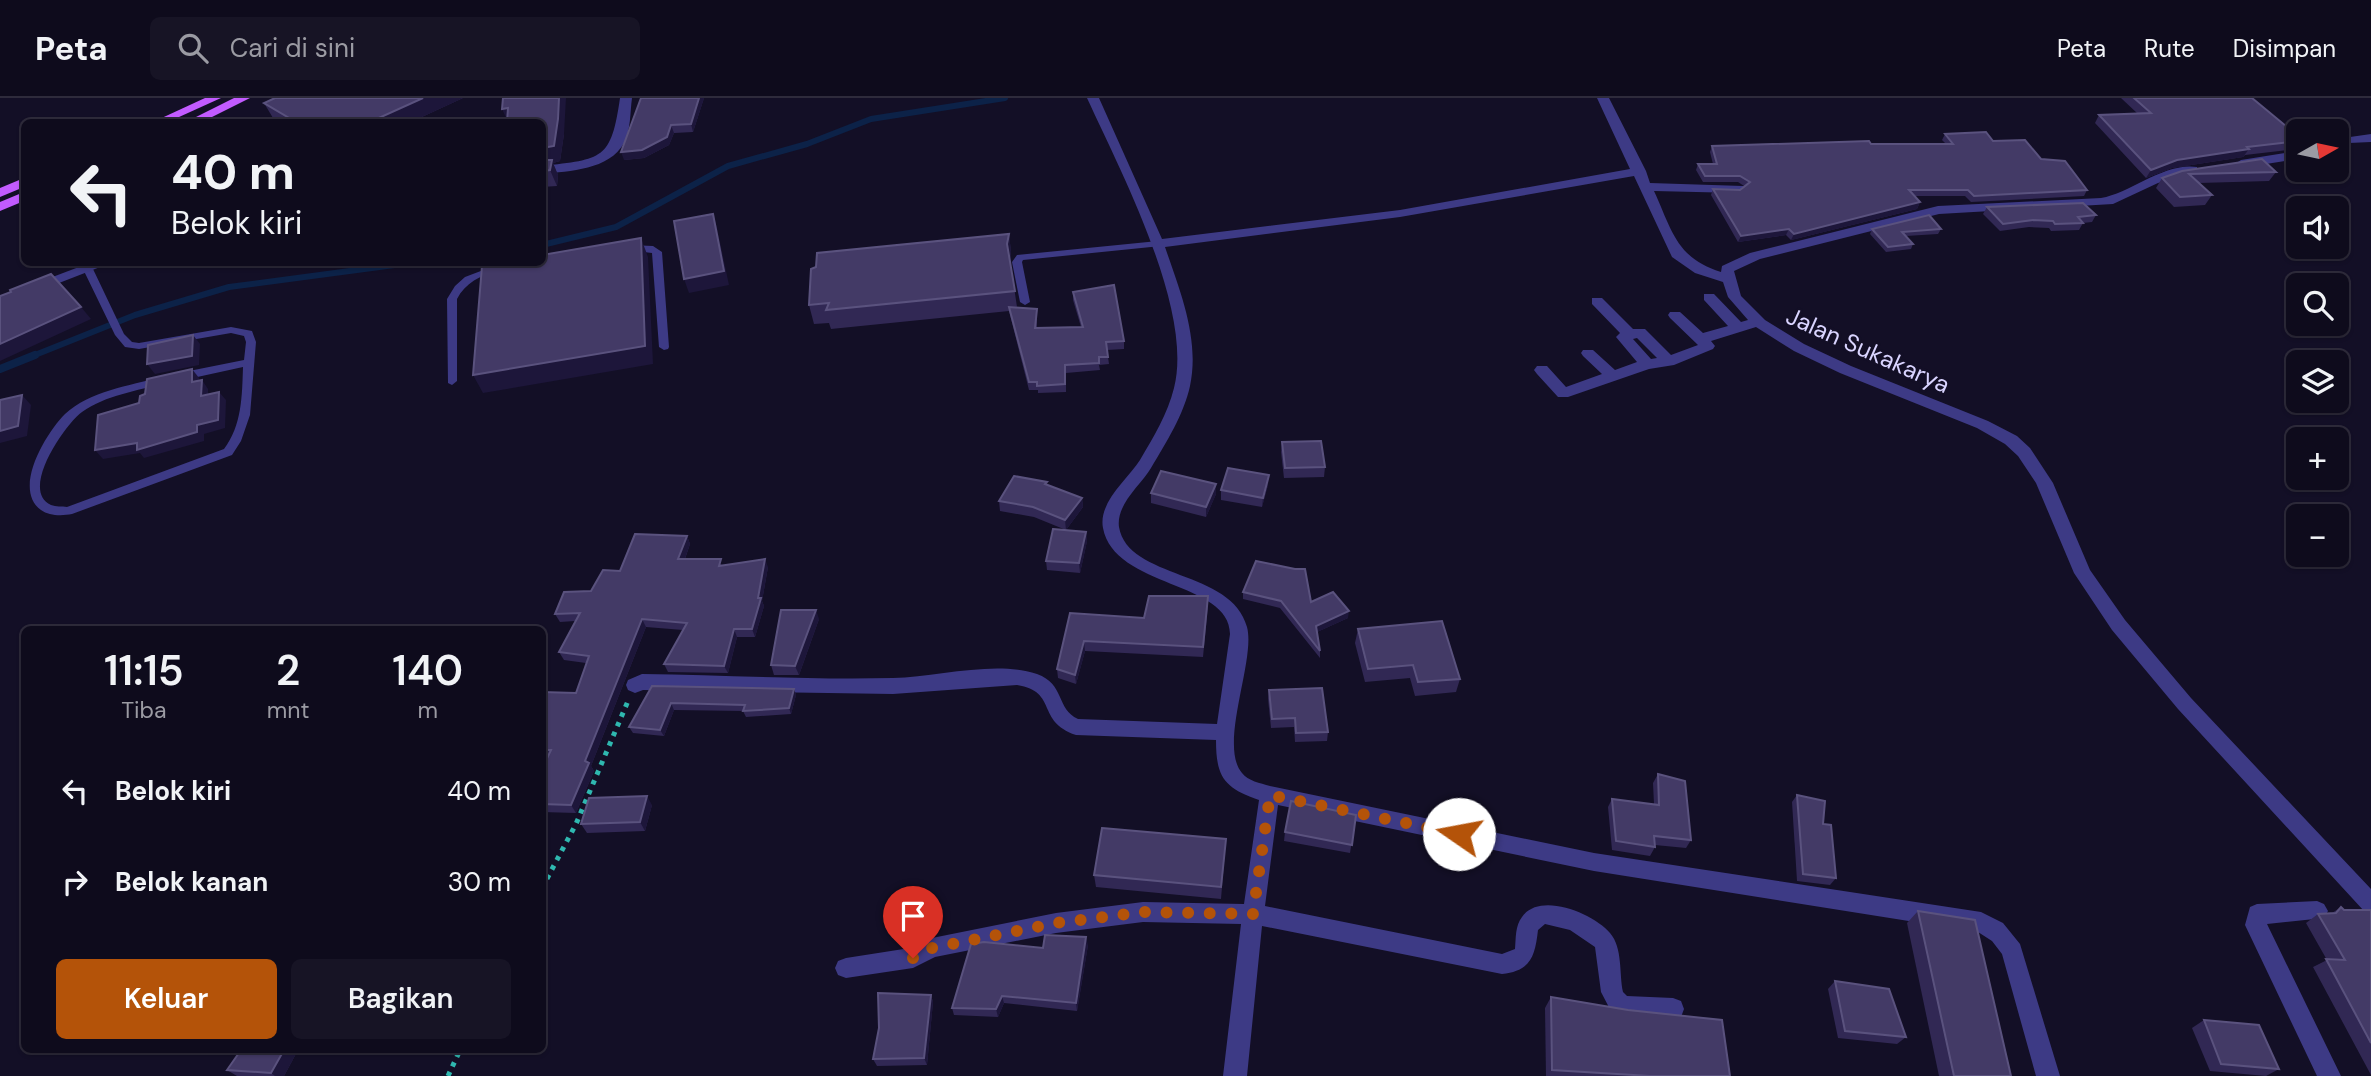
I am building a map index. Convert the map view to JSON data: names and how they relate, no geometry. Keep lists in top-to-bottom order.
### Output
{
  "streets": {
    "street": ["Jalan Sukakarya"]
  },
  "north": "right",
  "page": {
    "header": "Peta",
    "search": "Cari di sini",
    "nav": ["Peta", "Rute", "Disimpan"],
    "map_buttons": ["+", "−"],
    "turn": ["40 m", "Belok kiri"],
    "eta": [
      "11:15",
      "Tiba",
      "2",
      "mnt",
      "140",
      "m"
    ],
    "list": [
      {
        "name": "Belok kiri",
        "value": "40 m"
      },
      {
        "name": "Belok kanan",
        "value": "30 m"
      }
    ],
    "buttons": ["Keluar", "Bagikan"]
  }
}
